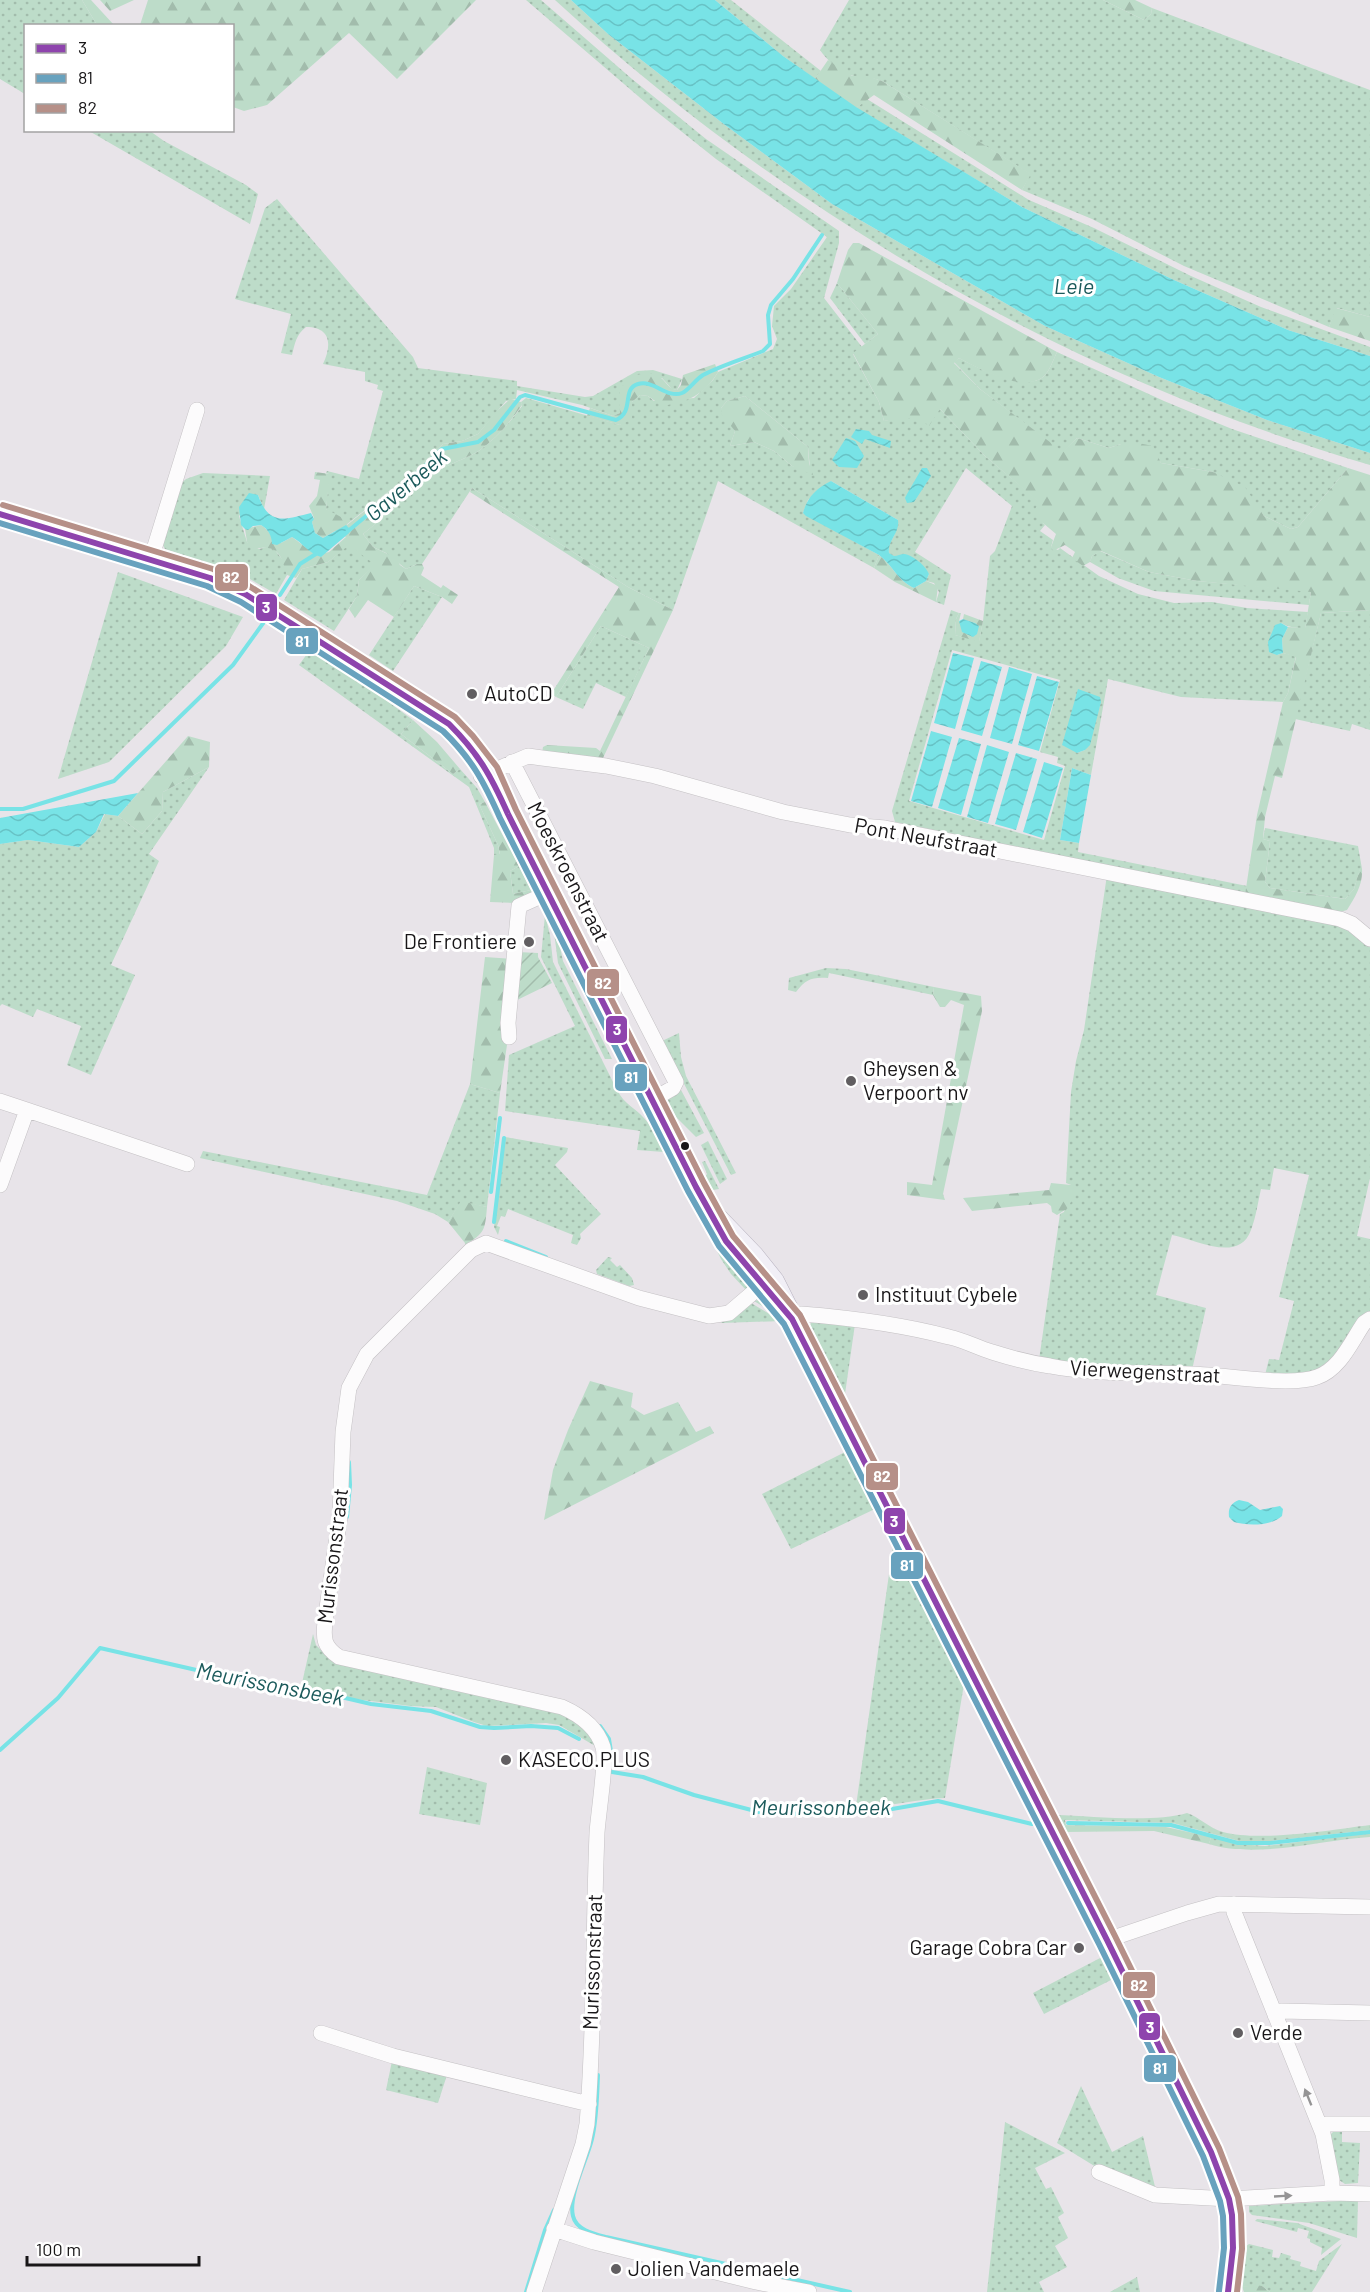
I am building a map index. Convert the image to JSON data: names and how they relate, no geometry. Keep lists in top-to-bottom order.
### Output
{
  "streets": {
    "main road": ["Moeskroenstraat"],
    "street": ["Pont Neufstraat", "Vierwegenstraat", "Murissonstraat"]
  },
  "crossings": [
    ["Pont Neufstraat", "Moeskroenstraat"],
    ["Moeskroenstraat", "Vierwegenstraat"],
    ["Moeskroenstraat", "Murissonstraat"]
  ],
  "water": [
    "Leie",
    "Gaverbeek",
    "Meurissonsbeek",
    "Meurissonbeek"
  ],
  "places": [
    "AutoCD",
    "De Frontiere",
    "Gheysen & Verpoort nv",
    "Instituut Cybele",
    "KASECO.PLUS",
    "Garage Cobra Car",
    "Verde",
    "Jolien Vandemaele"
  ],
  "lines": ["transit line 82", "transit line 3", "transit line 81"],
  "legend": ["3", "81", "82"],
  "scale_bar": "100 m"
}
